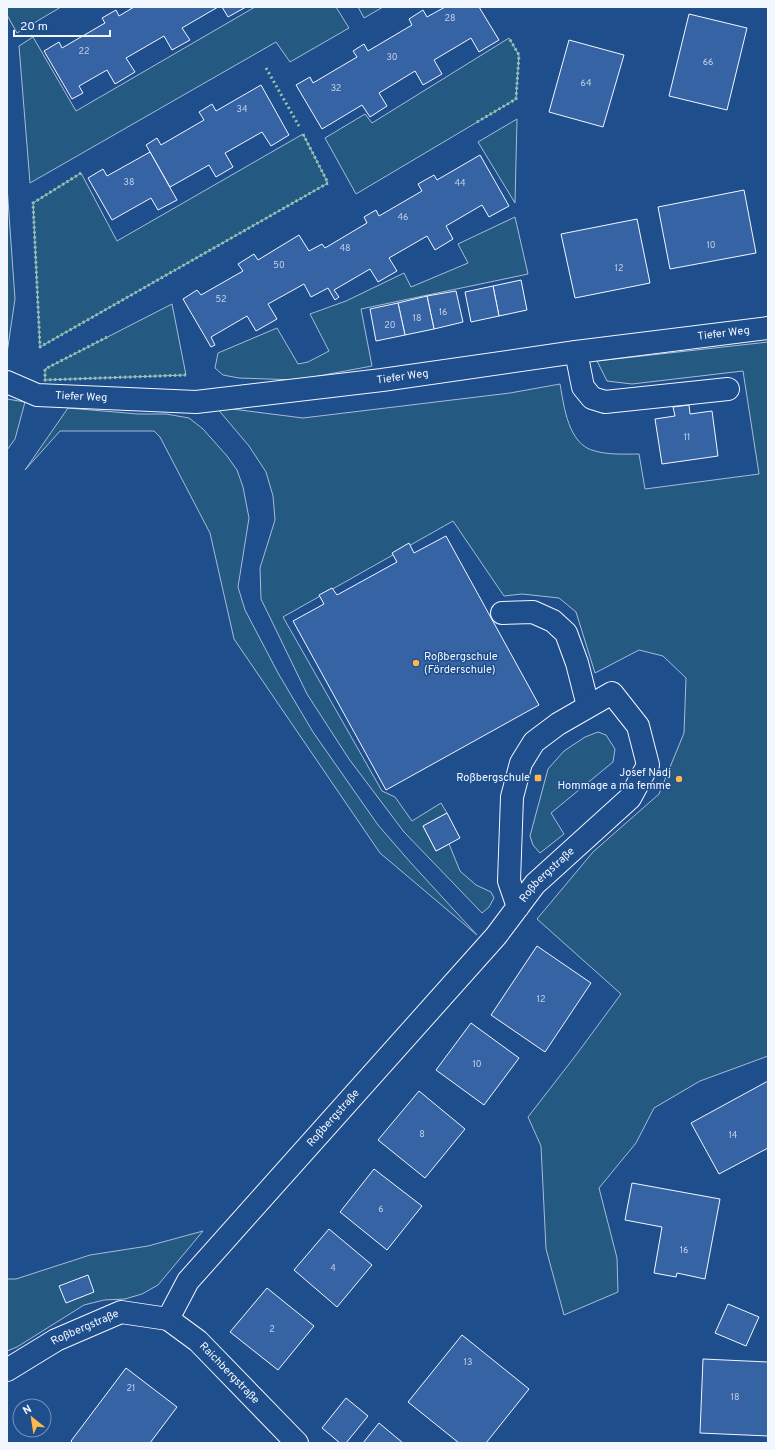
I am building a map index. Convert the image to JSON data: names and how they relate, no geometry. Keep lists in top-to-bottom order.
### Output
{
  "streets": {
    "street": ["Tiefer Weg", "Roßbergstraße", "Raichbergstraße"]
  },
  "crossings": [
    ["Roßbergstraße", "Raichbergstraße"]
  ],
  "places": {
    "other": ["Roßbergschule (Förderschule)", "Josef Nadj Hommage a ma femme"],
    "transit": ["Roßbergschule"]
  },
  "house_numbers": [
    "28",
    "22",
    "30",
    "66",
    "64",
    "32",
    "34",
    "38",
    "44",
    "46",
    "10",
    "48",
    "50",
    "12",
    "52",
    "16",
    "18",
    "20",
    "11",
    "12",
    "10",
    "8",
    "14",
    "6",
    "16",
    "4",
    "2",
    "13",
    "21",
    "18"
  ],
  "scale_bar": "20 m",
  "north": "top left"
}
